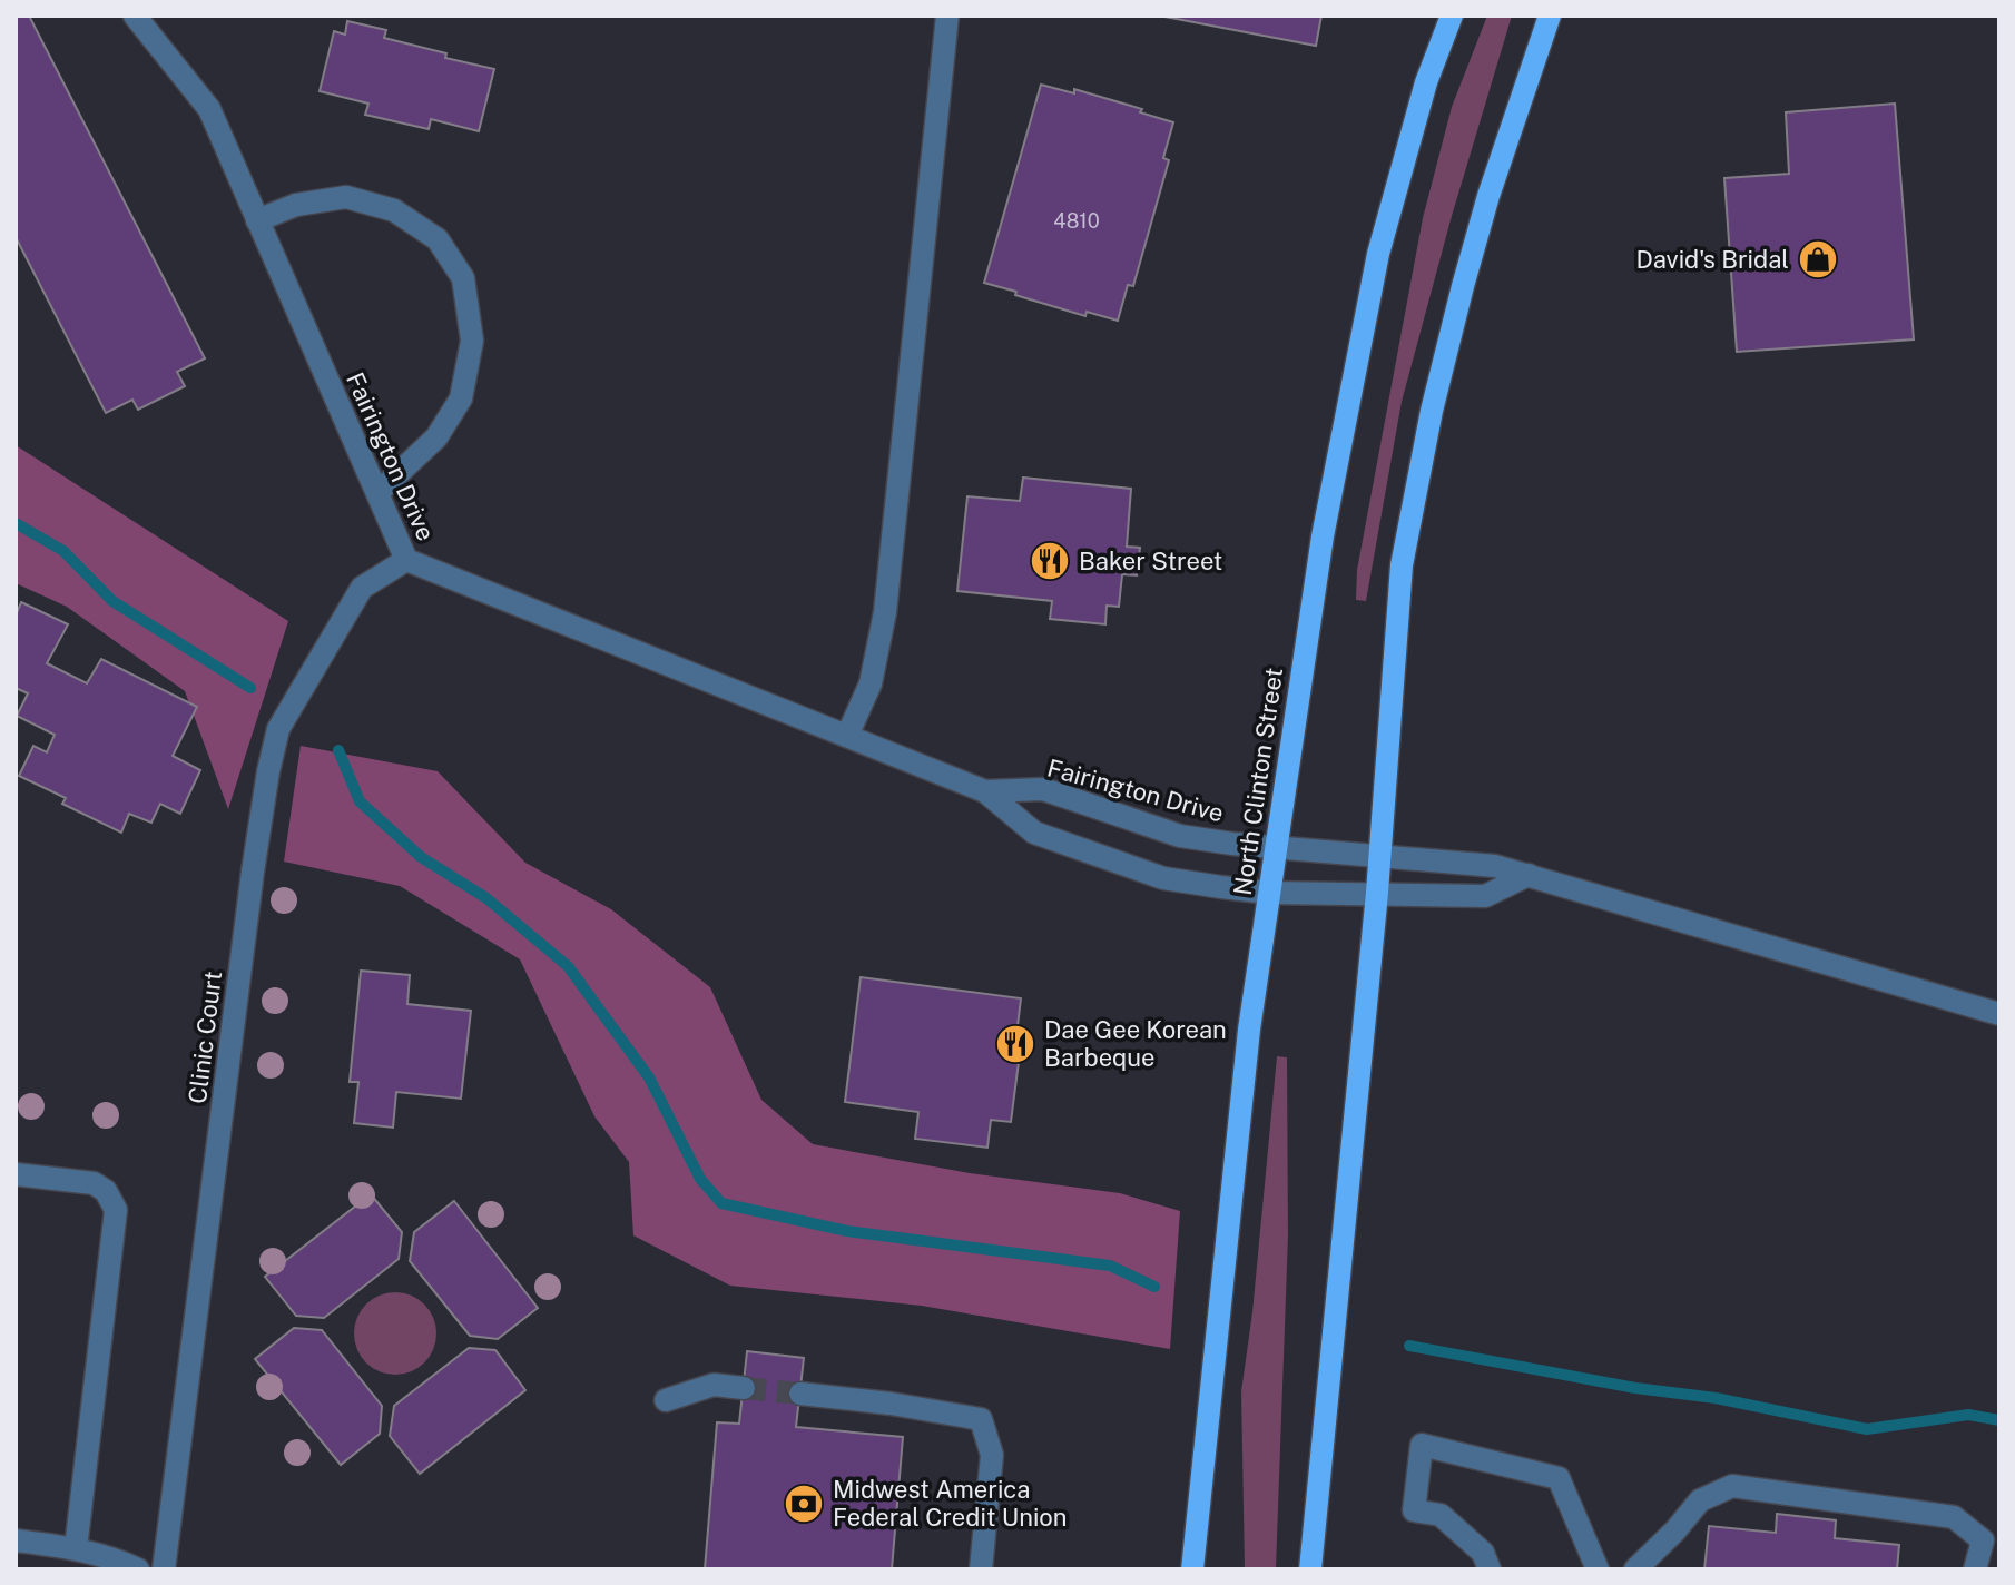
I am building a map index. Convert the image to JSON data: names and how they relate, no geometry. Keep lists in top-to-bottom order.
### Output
{
  "streets": {
    "main road": ["North Clinton Street"],
    "street": ["Fairington Drive", "Clinic Court"]
  },
  "crossings": [
    ["Fairington Drive", "North Clinton Street"],
    ["Fairington Drive", "Clinic Court"]
  ],
  "places": {
    "shop": ["David's Bridal"],
    "restaurant": ["Baker Street", "Dae Gee Korean Barbeque"],
    "bank": ["Midwest America Federal Credit Union"]
  },
  "house_numbers": ["4810"]
}
